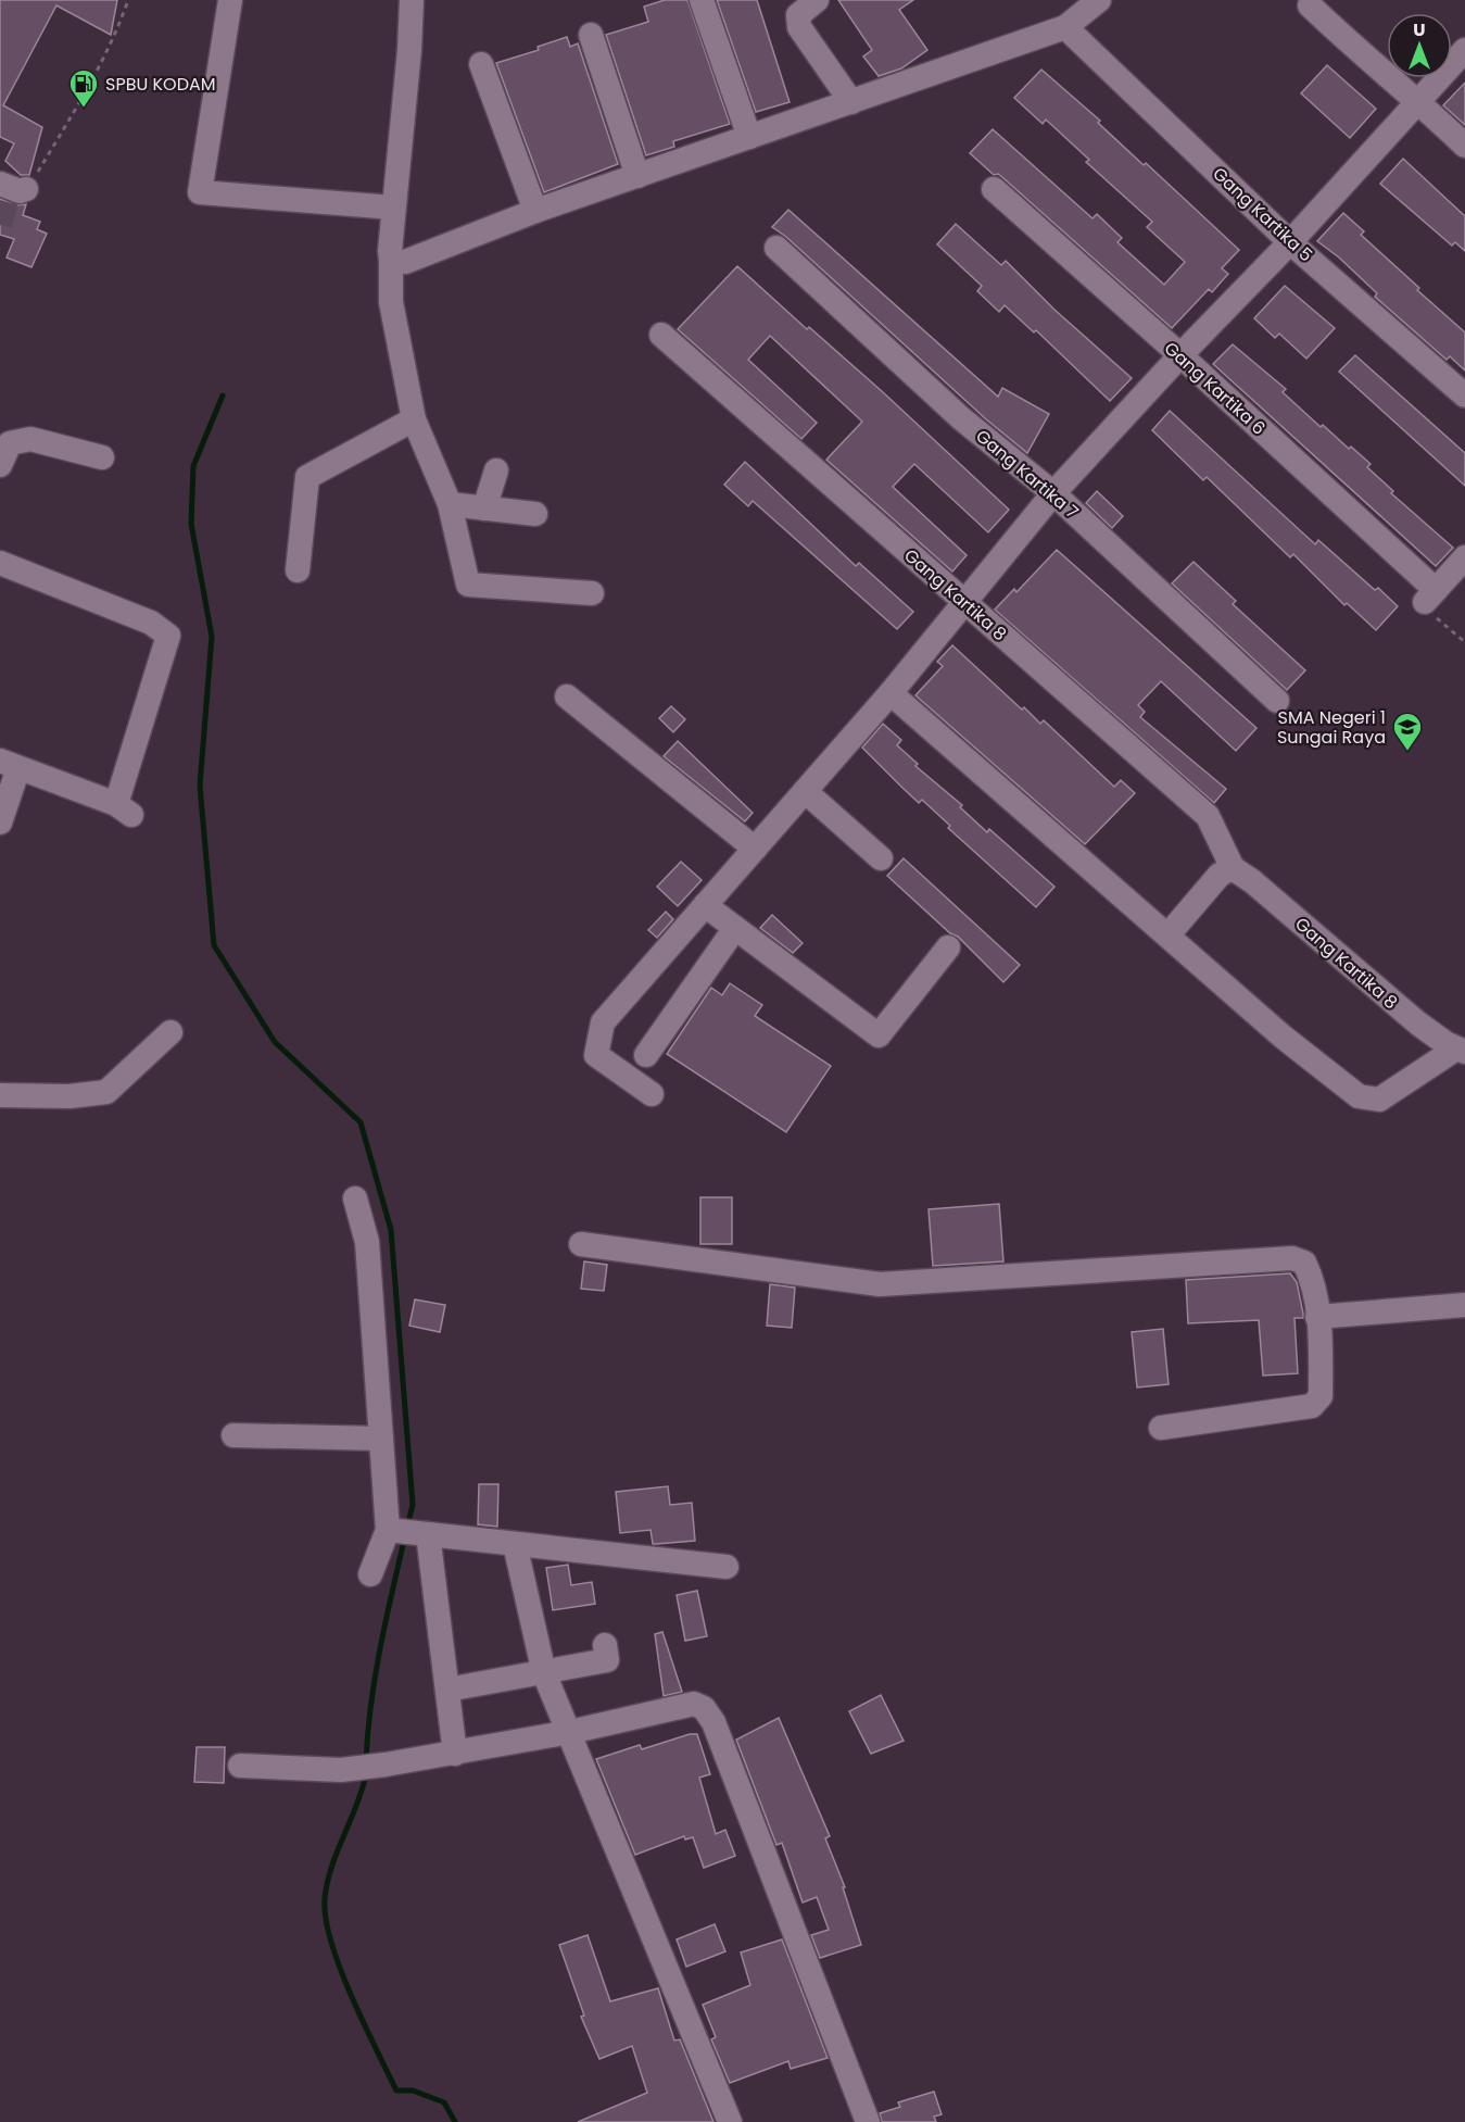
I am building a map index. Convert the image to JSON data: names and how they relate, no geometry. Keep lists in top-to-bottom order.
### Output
{
  "streets": {
    "street": [
      "Gang Kartika 5",
      "Gang Kartika 6",
      "Gang Kartika 7",
      "Gang Kartika 8"
    ]
  },
  "places": {
    "fuel station": ["SPBU KODAM"],
    "school or university": ["SMA Negeri 1 Sungai Raya"]
  },
  "north": "top"
}
